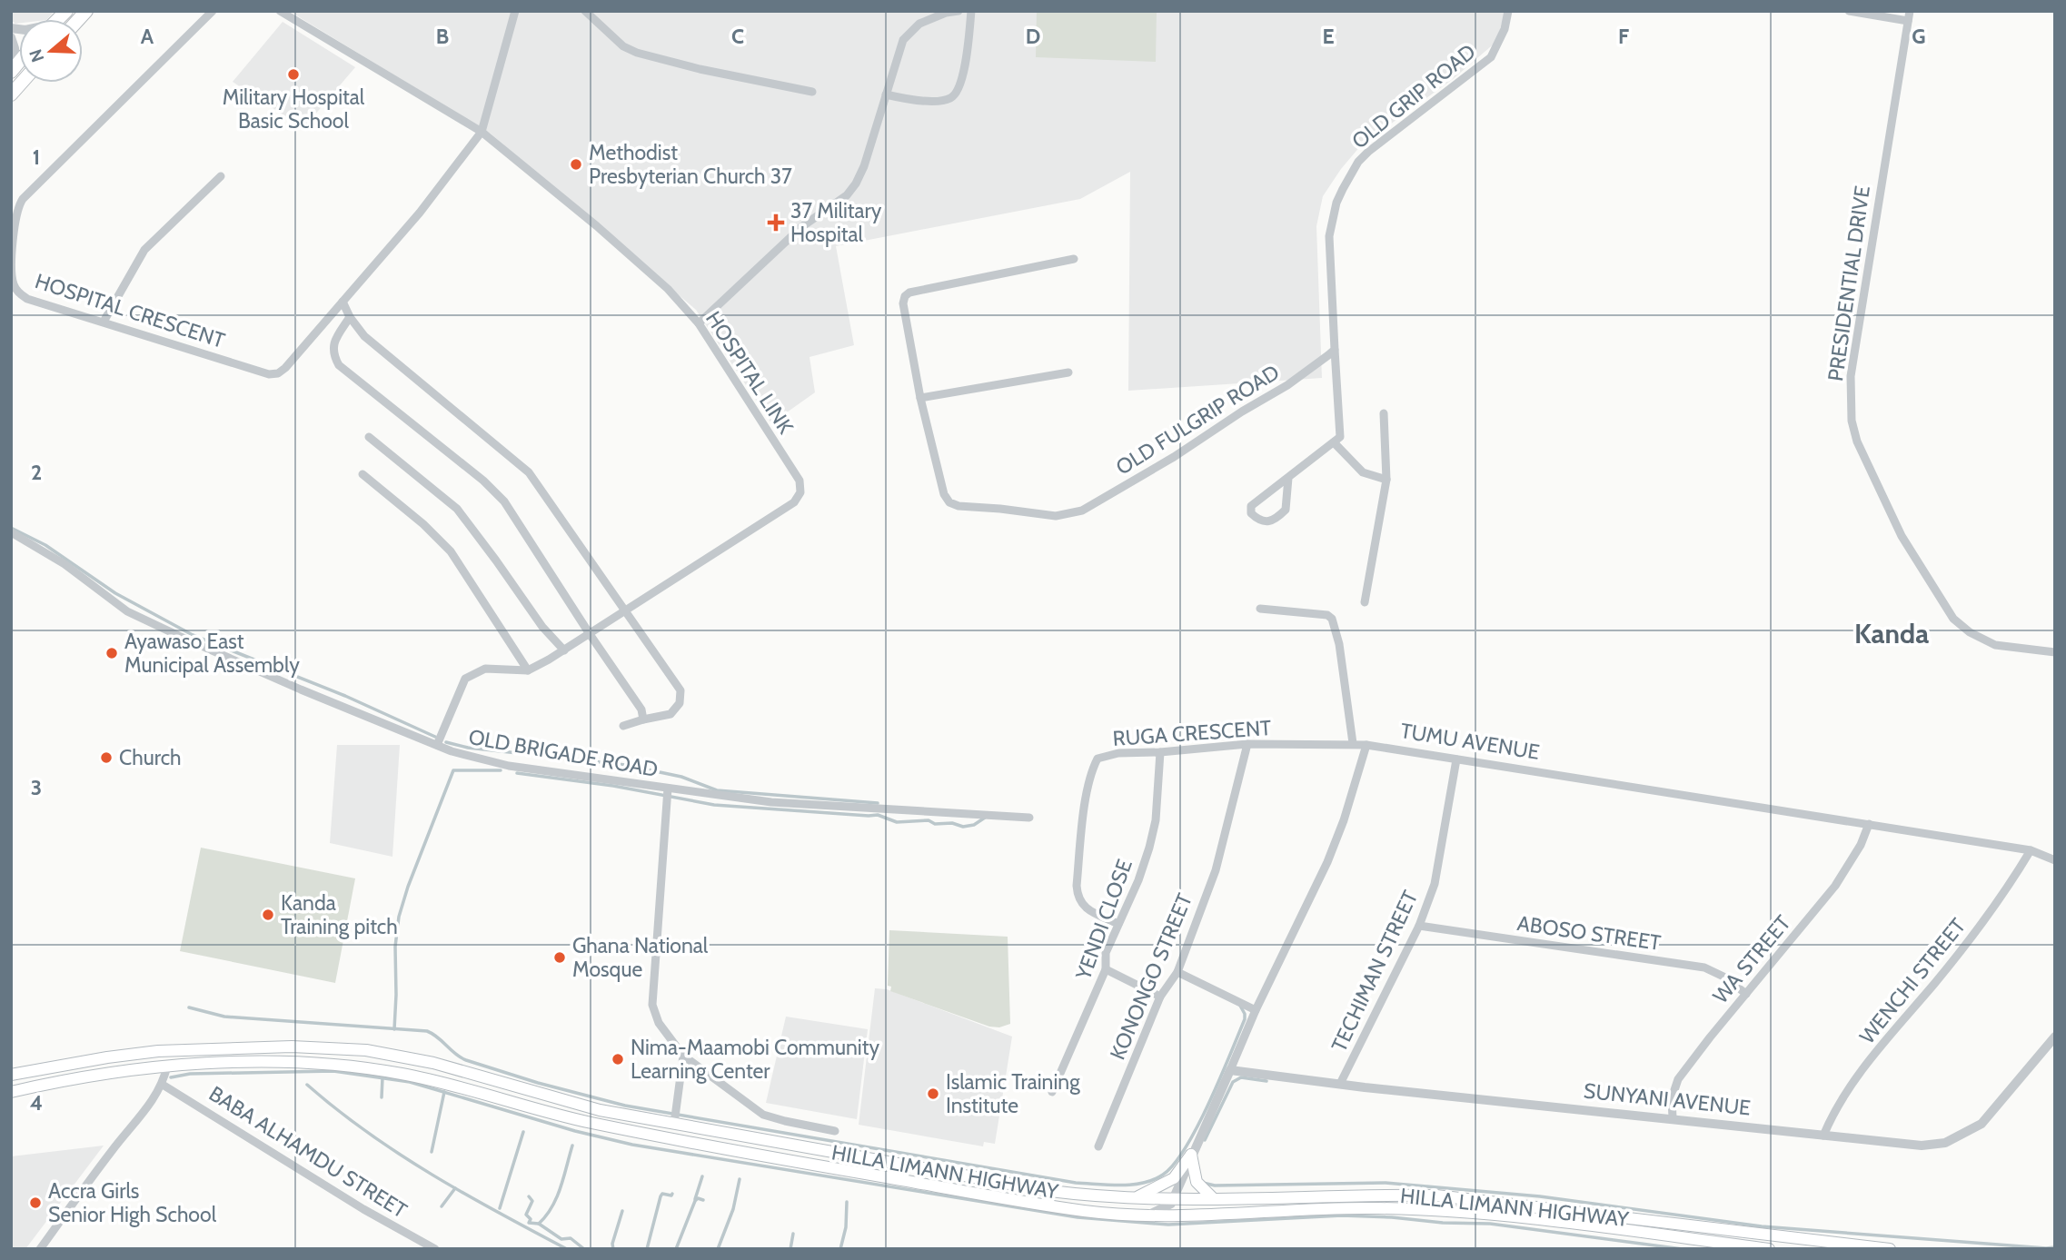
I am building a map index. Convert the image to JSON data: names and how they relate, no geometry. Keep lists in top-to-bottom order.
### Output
{
  "streets": {
    "main road": ["HILLA LIMANN HIGHWAY"],
    "street": [
      "OLD GRIP ROAD",
      "PRESIDENTIAL DRIVE",
      "HOSPITAL CRESCENT",
      "HOSPITAL LINK",
      "OLD FULGRIP ROAD",
      "RUGA CRESCENT",
      "TUMU AVENUE",
      "OLD BRIGADE ROAD",
      "YENDI CLOSE",
      "ABOSO STREET",
      "WA STREET",
      "TECHIMAN STREET",
      "KONONGO STREET",
      "WENCHI STREET",
      "SUNYANI AVENUE",
      "BABA ALHAMDU STREET"
    ]
  },
  "crossings": [
    ["OLD GRIP ROAD", "OLD FULGRIP ROAD"],
    ["HOSPITAL CRESCENT", "HOSPITAL LINK"],
    ["RUGA CRESCENT", "TUMU AVENUE"],
    ["RUGA CRESCENT", "YENDI CLOSE"],
    ["RUGA CRESCENT", "KONONGO STREET"],
    ["TUMU AVENUE", "WA STREET"],
    ["TUMU AVENUE", "TECHIMAN STREET"],
    ["TUMU AVENUE", "WENCHI STREET"],
    ["ABOSO STREET", "WA STREET"],
    ["ABOSO STREET", "TECHIMAN STREET"],
    ["WA STREET", "SUNYANI AVENUE"],
    ["TECHIMAN STREET", "SUNYANI AVENUE"],
    ["WENCHI STREET", "SUNYANI AVENUE"]
  ],
  "districts": ["Kanda"],
  "places": {
    "other": [
      "Military Hospital Basic School",
      "Methodist Presbyterian Church 37",
      "Ayawaso East Municipal Assembly",
      "Church",
      "Kanda Training pitch",
      "Ghana National Mosque",
      "Nima-Maamobi Community Learning Center",
      "Islamic Training Institute",
      "Accra Girls Senior High School"
    ],
    "health": ["37 Military Hospital"]
  },
  "north": "left",
  "grid": {
    "columns": [
      "A",
      "B",
      "C",
      "D",
      "E",
      "F",
      "G"
    ],
    "rows": [
      "1",
      "2",
      "3",
      "4"
    ]
  }
}
